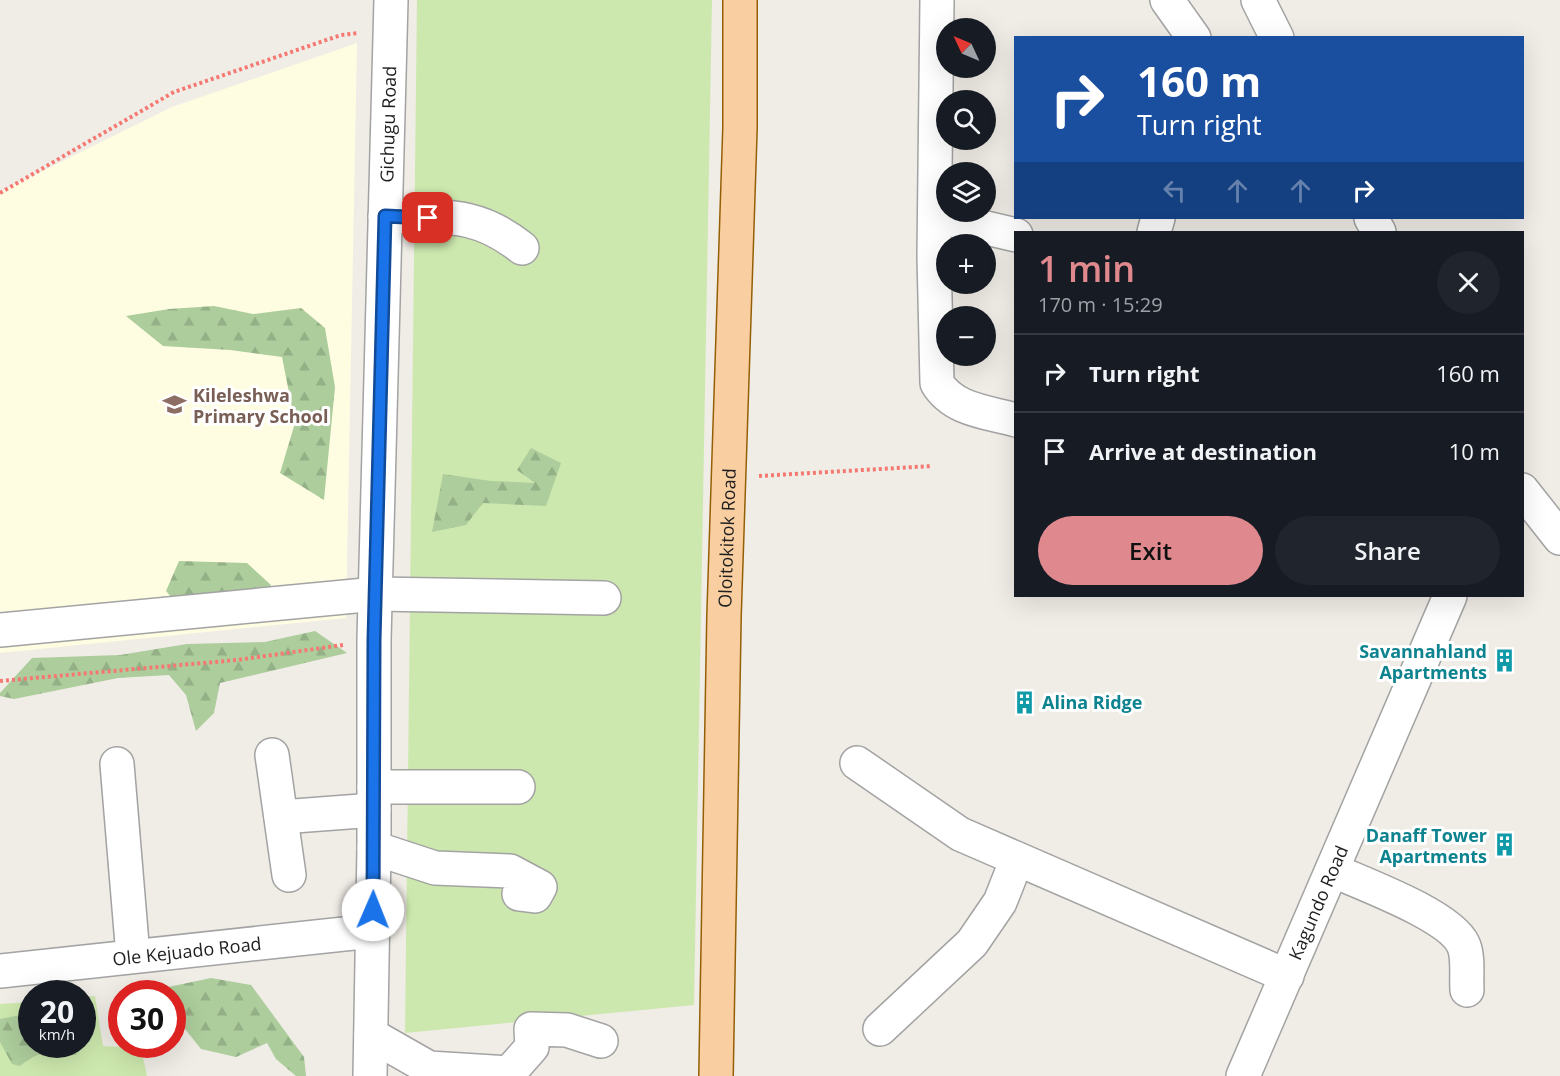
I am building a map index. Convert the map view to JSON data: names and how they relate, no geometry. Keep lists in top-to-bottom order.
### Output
{
  "streets": {
    "main road": ["Oloitokitok Road"],
    "street": ["Gichugu Road", "Kagundo Road", "Ole Kejuado Road"]
  },
  "crossings": [
    ["Gichugu Road", "Ole Kejuado Road"]
  ],
  "places": {
    "school or university": ["Kileleshwa Primary School"],
    "building": ["Savannahland Apartments", "Alina Ridge", "Danaff Tower Apartments"]
  },
  "north": "top left",
  "page": {
    "map_buttons": ["+", "−"],
    "turn": ["160 m", "Turn right"],
    "heading": ["1 min", "170 m · 15:29"],
    "list": [
      {
        "name": "Turn right",
        "value": "160 m"
      },
      {
        "name": "Arrive at destination",
        "value": "10 m"
      }
    ],
    "buttons": ["Exit", "Share"],
    "speed": "20 km/h",
    "limit": "30"
  }
}
